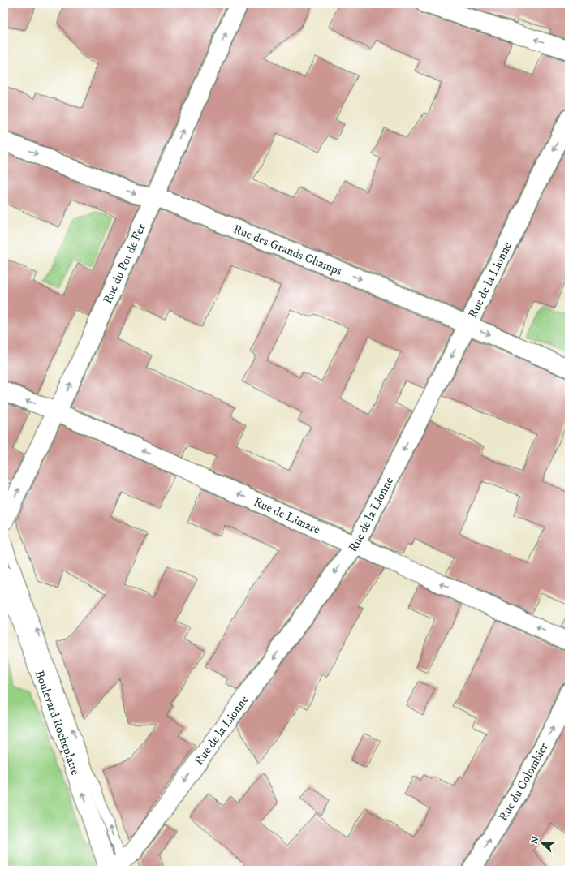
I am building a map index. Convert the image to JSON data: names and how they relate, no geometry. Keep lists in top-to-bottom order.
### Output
{
  "streets": {
    "street": [
      "Rue des Grands Champs",
      "Rue du Pot de Fer",
      "Rue de la Lionne",
      "Rue de Limare",
      "Boulevard Rocheplatte",
      "Rue du Colombier"
    ]
  },
  "crossings": [
    ["Rue des Grands Champs", "Rue du Pot de Fer"],
    ["Rue des Grands Champs", "Rue de la Lionne"],
    ["Rue du Pot de Fer", "Rue de Limare"],
    ["Rue de la Lionne", "Rue de Limare"],
    ["Rue de la Lionne", "Boulevard Rocheplatte"]
  ],
  "one_way": [
    "Rue des Grands Champs",
    "Rue du Pot de Fer",
    "Rue de la Lionne",
    "Rue de Limare",
    "Boulevard Rocheplatte",
    "Rue du Colombier"
  ],
  "north": "left"
}
